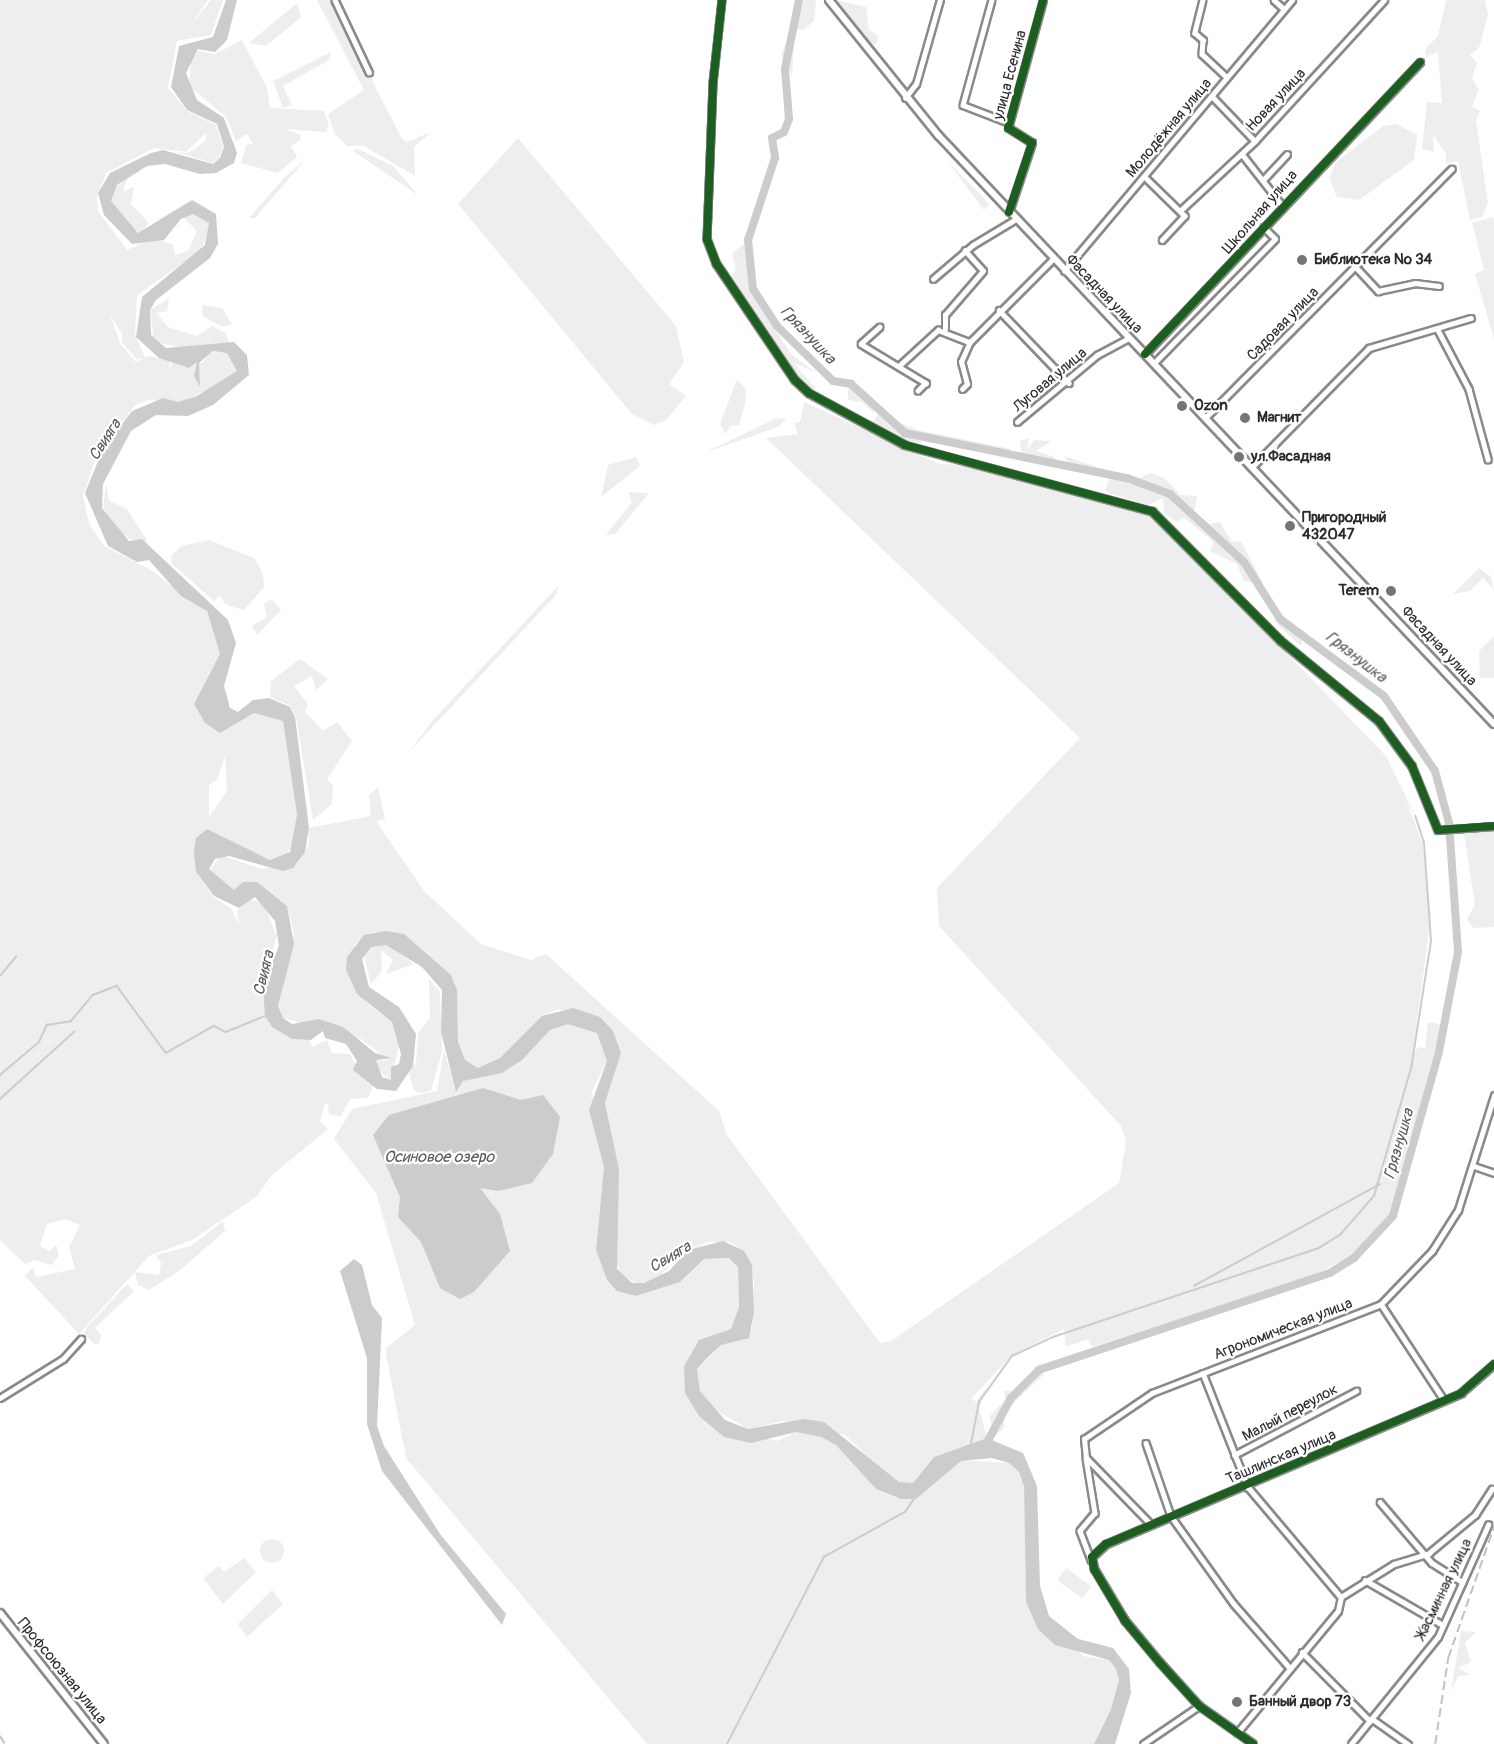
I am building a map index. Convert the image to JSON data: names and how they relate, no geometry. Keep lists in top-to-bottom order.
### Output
{
  "streets": {
    "main road": ["Фасадная улица", "Профсоюзная улица"],
    "street": [
      "улица Есенина",
      "Новая улица",
      "Молодёжная улица",
      "Школьная улица",
      "Садовая улица",
      "Луговая улица",
      "Агрономическая улица",
      "Малый переулок",
      "Ташлинская улица",
      "Жасминная улица"
    ]
  },
  "crossings": [
    ["улица Есенина", "Фасадная улица"],
    ["Молодёжная улица", "Фасадная улица"],
    ["Школьная улица", "Фасадная улица"],
    ["Фасадная улица", "Садовая улица"],
    ["Фасадная улица", "Луговая улица"]
  ],
  "water": ["Грязнушка", "Свияга", "Осиновое озеро"],
  "places": [
    "Библиотека № 34",
    "Ozon",
    "Магнит",
    "ул.Фасадная",
    "Пригородный 432047",
    "Terem",
    "Банный двор 73"
  ]
}
